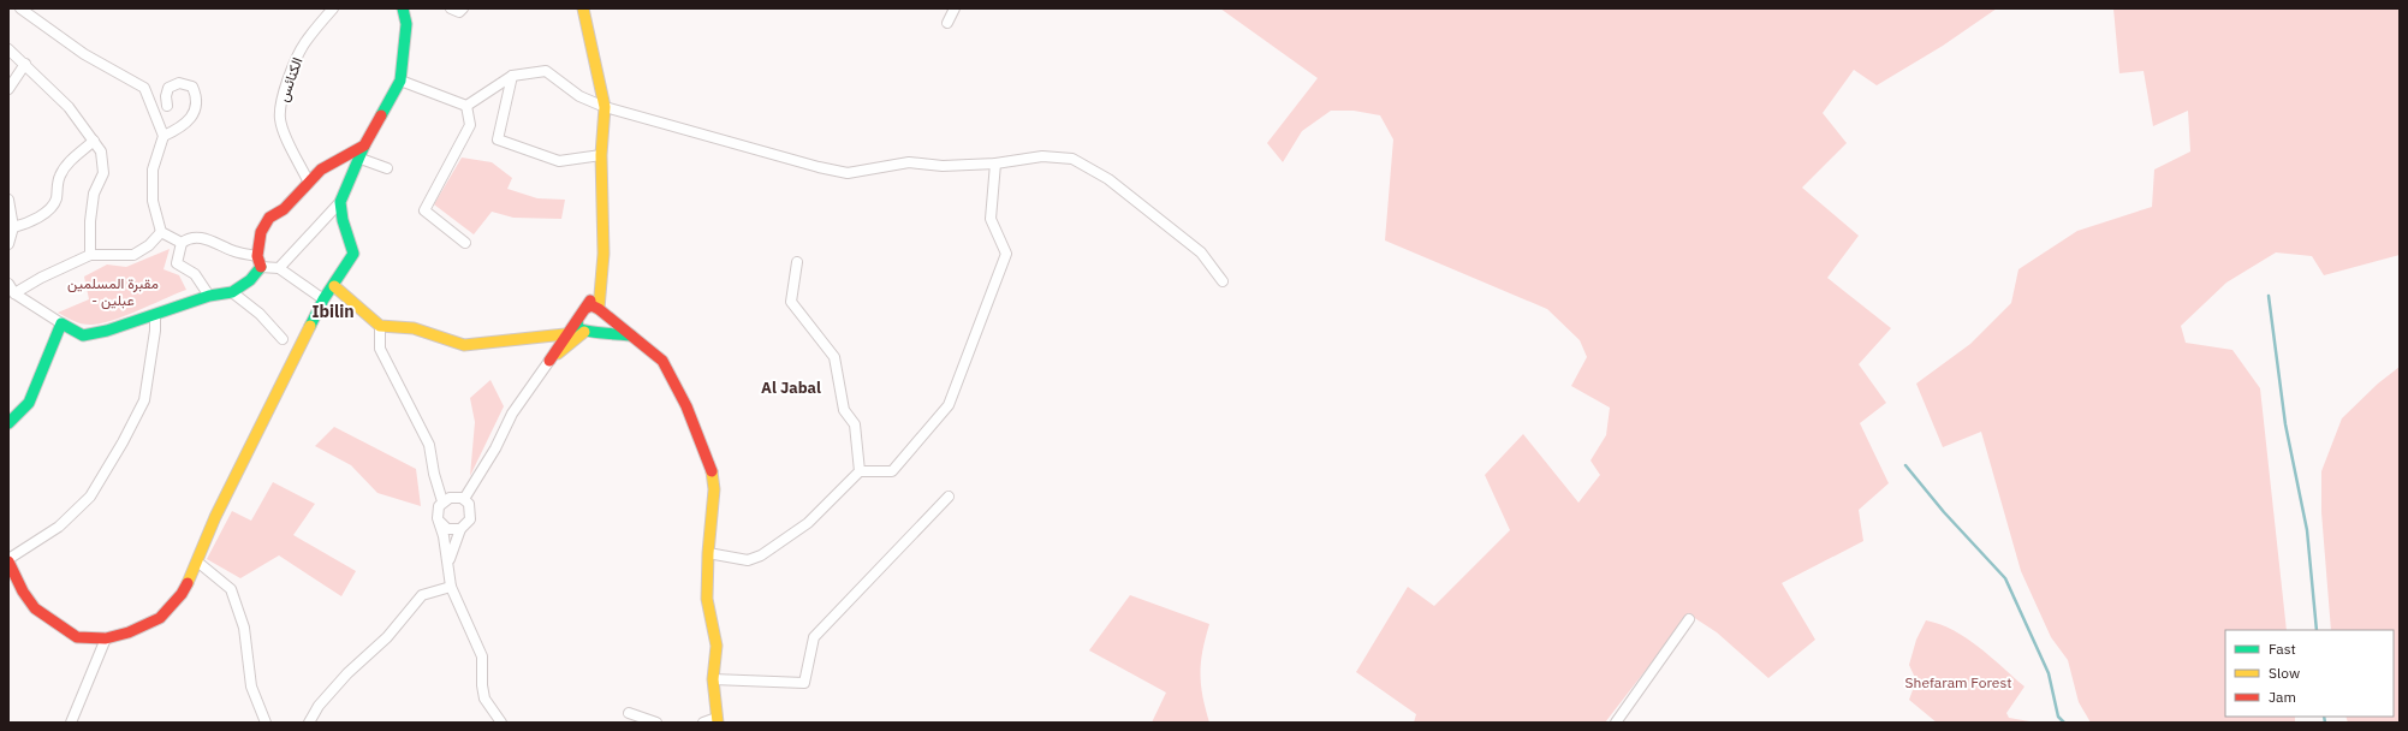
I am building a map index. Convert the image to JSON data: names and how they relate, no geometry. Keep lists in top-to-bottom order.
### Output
{
  "streets": {
    "street": ["الكنائس"]
  },
  "districts": ["Ibilin", "Al Jabal"],
  "parks": ["مقبرة المسلمين - عبلين", "Shefaram Forest"],
  "legend": ["Fast", "Slow", "Jam"]
}
